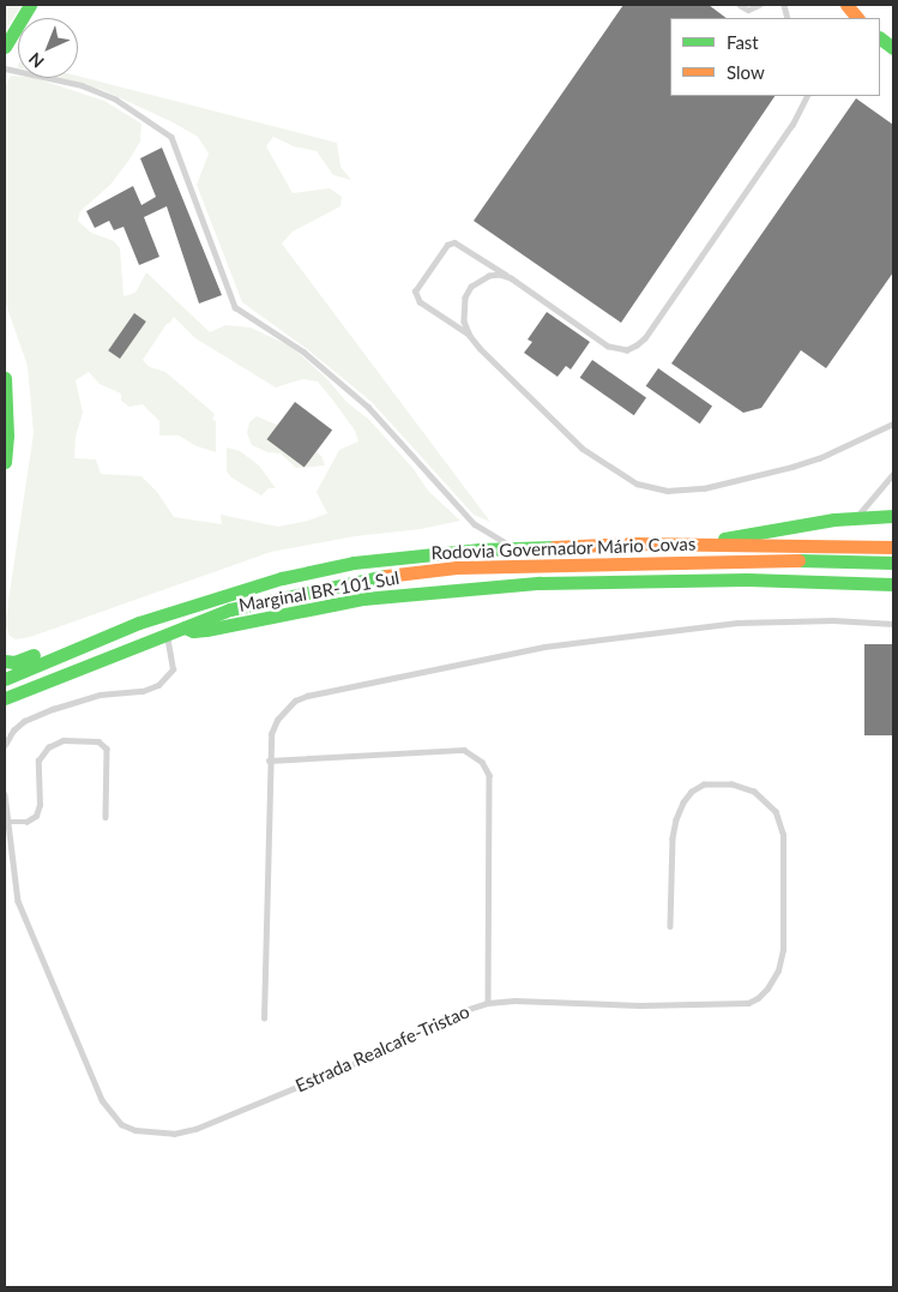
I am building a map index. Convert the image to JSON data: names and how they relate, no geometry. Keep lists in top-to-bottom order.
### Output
{
  "streets": {
    "main road": ["Rodovia Governador Mário Covas", "Marginal BR-101 Sul"],
    "lane": ["Estrada Realcafe-Tristao"]
  },
  "crossings": [
    ["Rodovia Governador Mário Covas", "Marginal BR-101 Sul"]
  ],
  "legend": ["Fast", "Slow"],
  "north": "bottom left"
}
